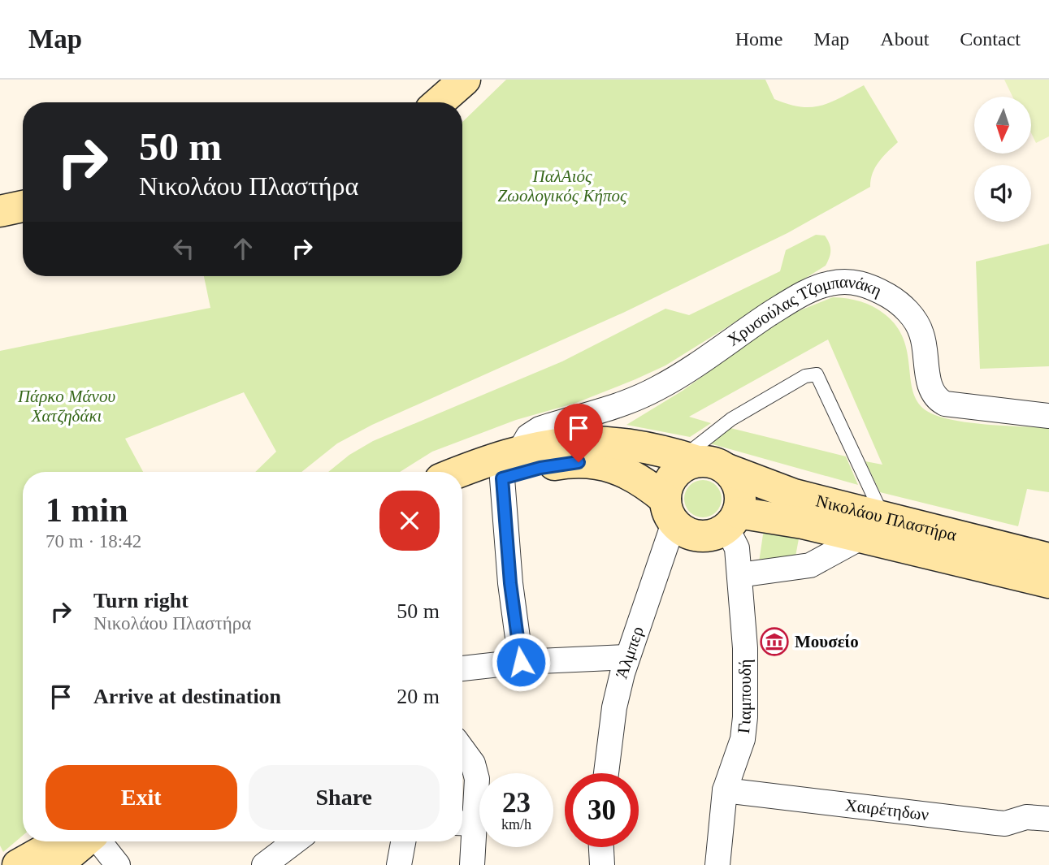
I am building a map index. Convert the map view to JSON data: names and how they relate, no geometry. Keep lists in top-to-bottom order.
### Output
{
  "streets": {
    "main road": ["Νικολάου Πλαστήρα"],
    "street": [
      "Χρυσούλας Τζομπανάκη",
      "Άλμπερ",
      "Γιαμπουδή",
      "Χαιρέτηδων"
    ]
  },
  "crossings": [
    ["Νικολάου Πλαστήρα", "Άλμπερ"],
    ["Νικολάου Πλαστήρα", "Γιαμπουδή"],
    ["Άλμπερ", "Γιαμπουδή"],
    ["Γιαμπουδή", "Χαιρέτηδων"]
  ],
  "parks": ["ΠαλΑιός Ζωολογικός Κήπος", "Πάρκο Μάνου Χατζηδάκι"],
  "places": {
    "museum": ["Μουσείο"]
  },
  "north": "bottom",
  "page": {
    "header": "Map",
    "nav": [
      "Home",
      "Map",
      "About",
      "Contact"
    ],
    "turn": ["50 m", "Νικολάου Πλαστήρα"],
    "heading": ["1 min", "70 m · 18:42"],
    "list": [
      {
        "name": "Turn right",
        "note": "Νικολάου Πλαστήρα",
        "value": "50 m"
      },
      {
        "name": "Arrive at destination",
        "value": "20 m"
      }
    ],
    "buttons": ["Exit", "Share"],
    "speed": "23 km/h",
    "limit": "30"
  }
}
